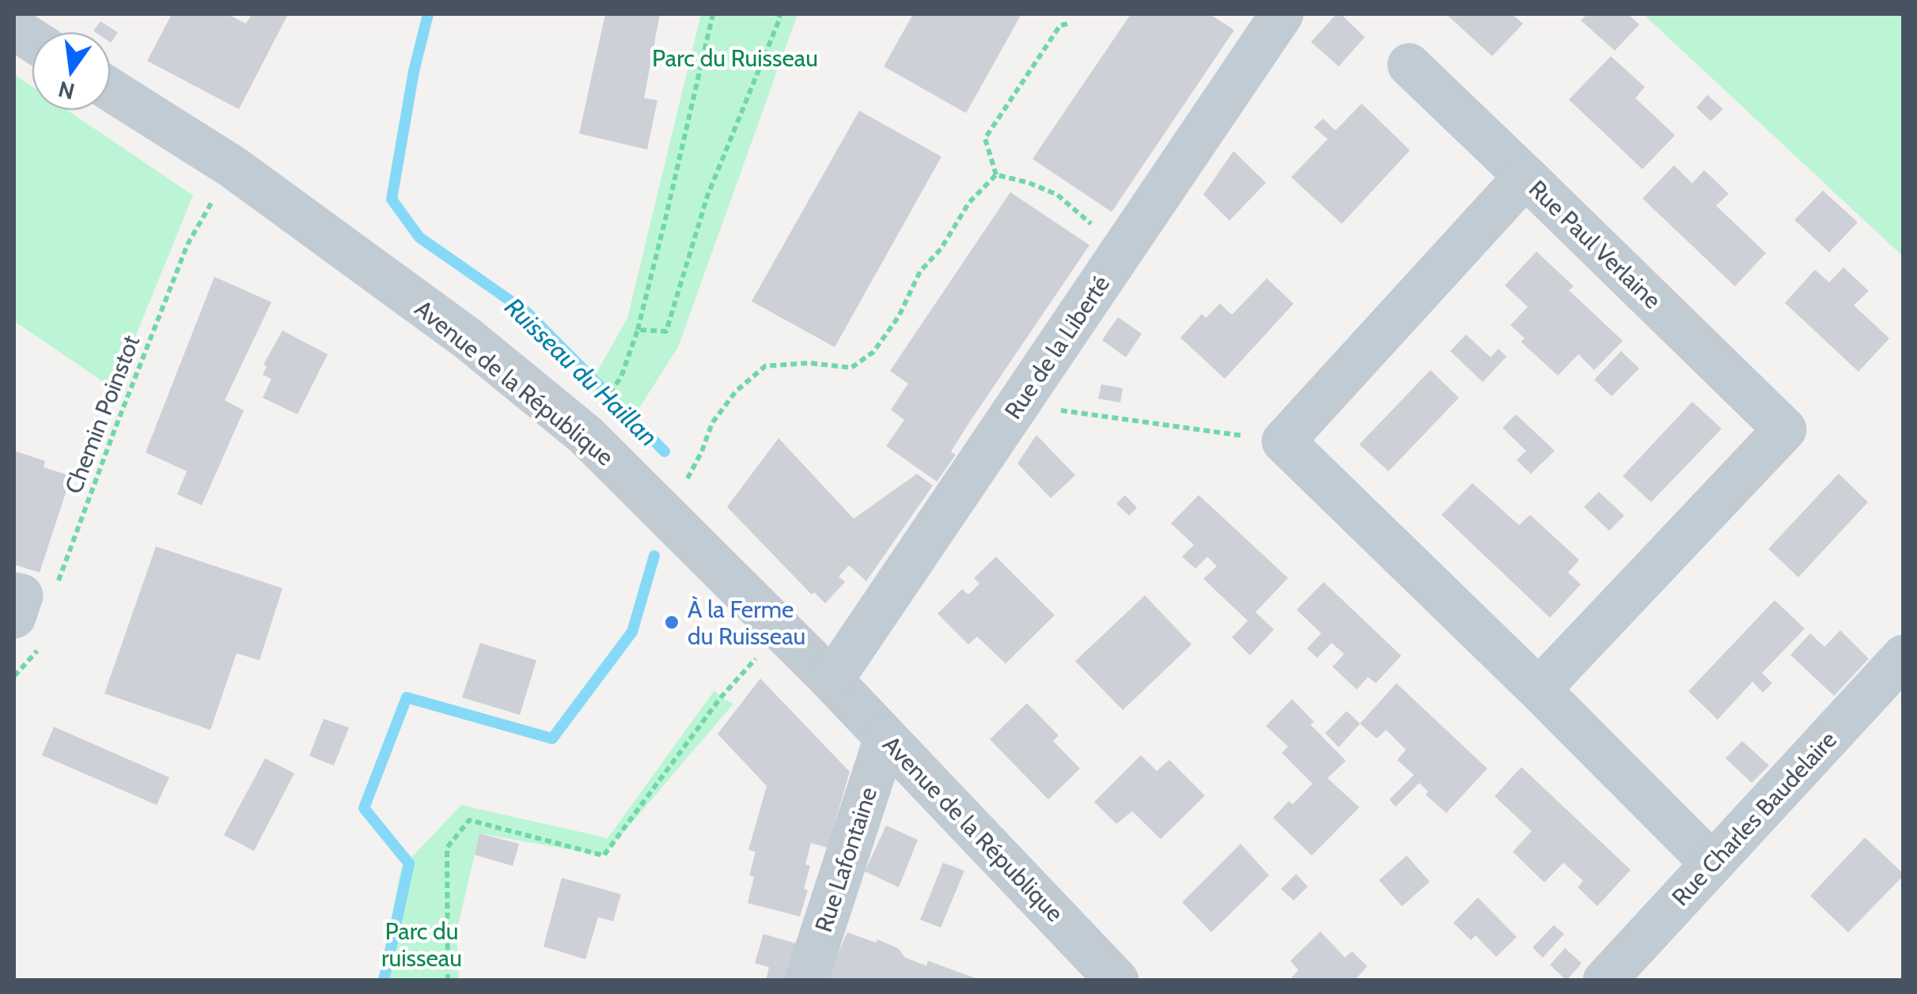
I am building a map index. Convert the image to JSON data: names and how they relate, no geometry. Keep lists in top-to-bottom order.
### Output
{
  "streets": {
    "street": [
      "Rue Paul Verlaine",
      "Rue de la Liberté",
      "Avenue de la République",
      "Rue Charles Baudelaire",
      "Rue Lafontaine"
    ],
    "path": ["Chemin Poinstot"]
  },
  "crossings": [
    ["Rue de la Liberté", "Avenue de la République"],
    ["Avenue de la République", "Chemin Poinstot"],
    ["Avenue de la République", "Rue Lafontaine"]
  ],
  "water": ["Ruisseau du Haillan"],
  "parks": ["Parc du Ruisseau", "Parc du ruisseau"],
  "places": ["À la Ferme du Ruisseau"],
  "north": "bottom"
}
